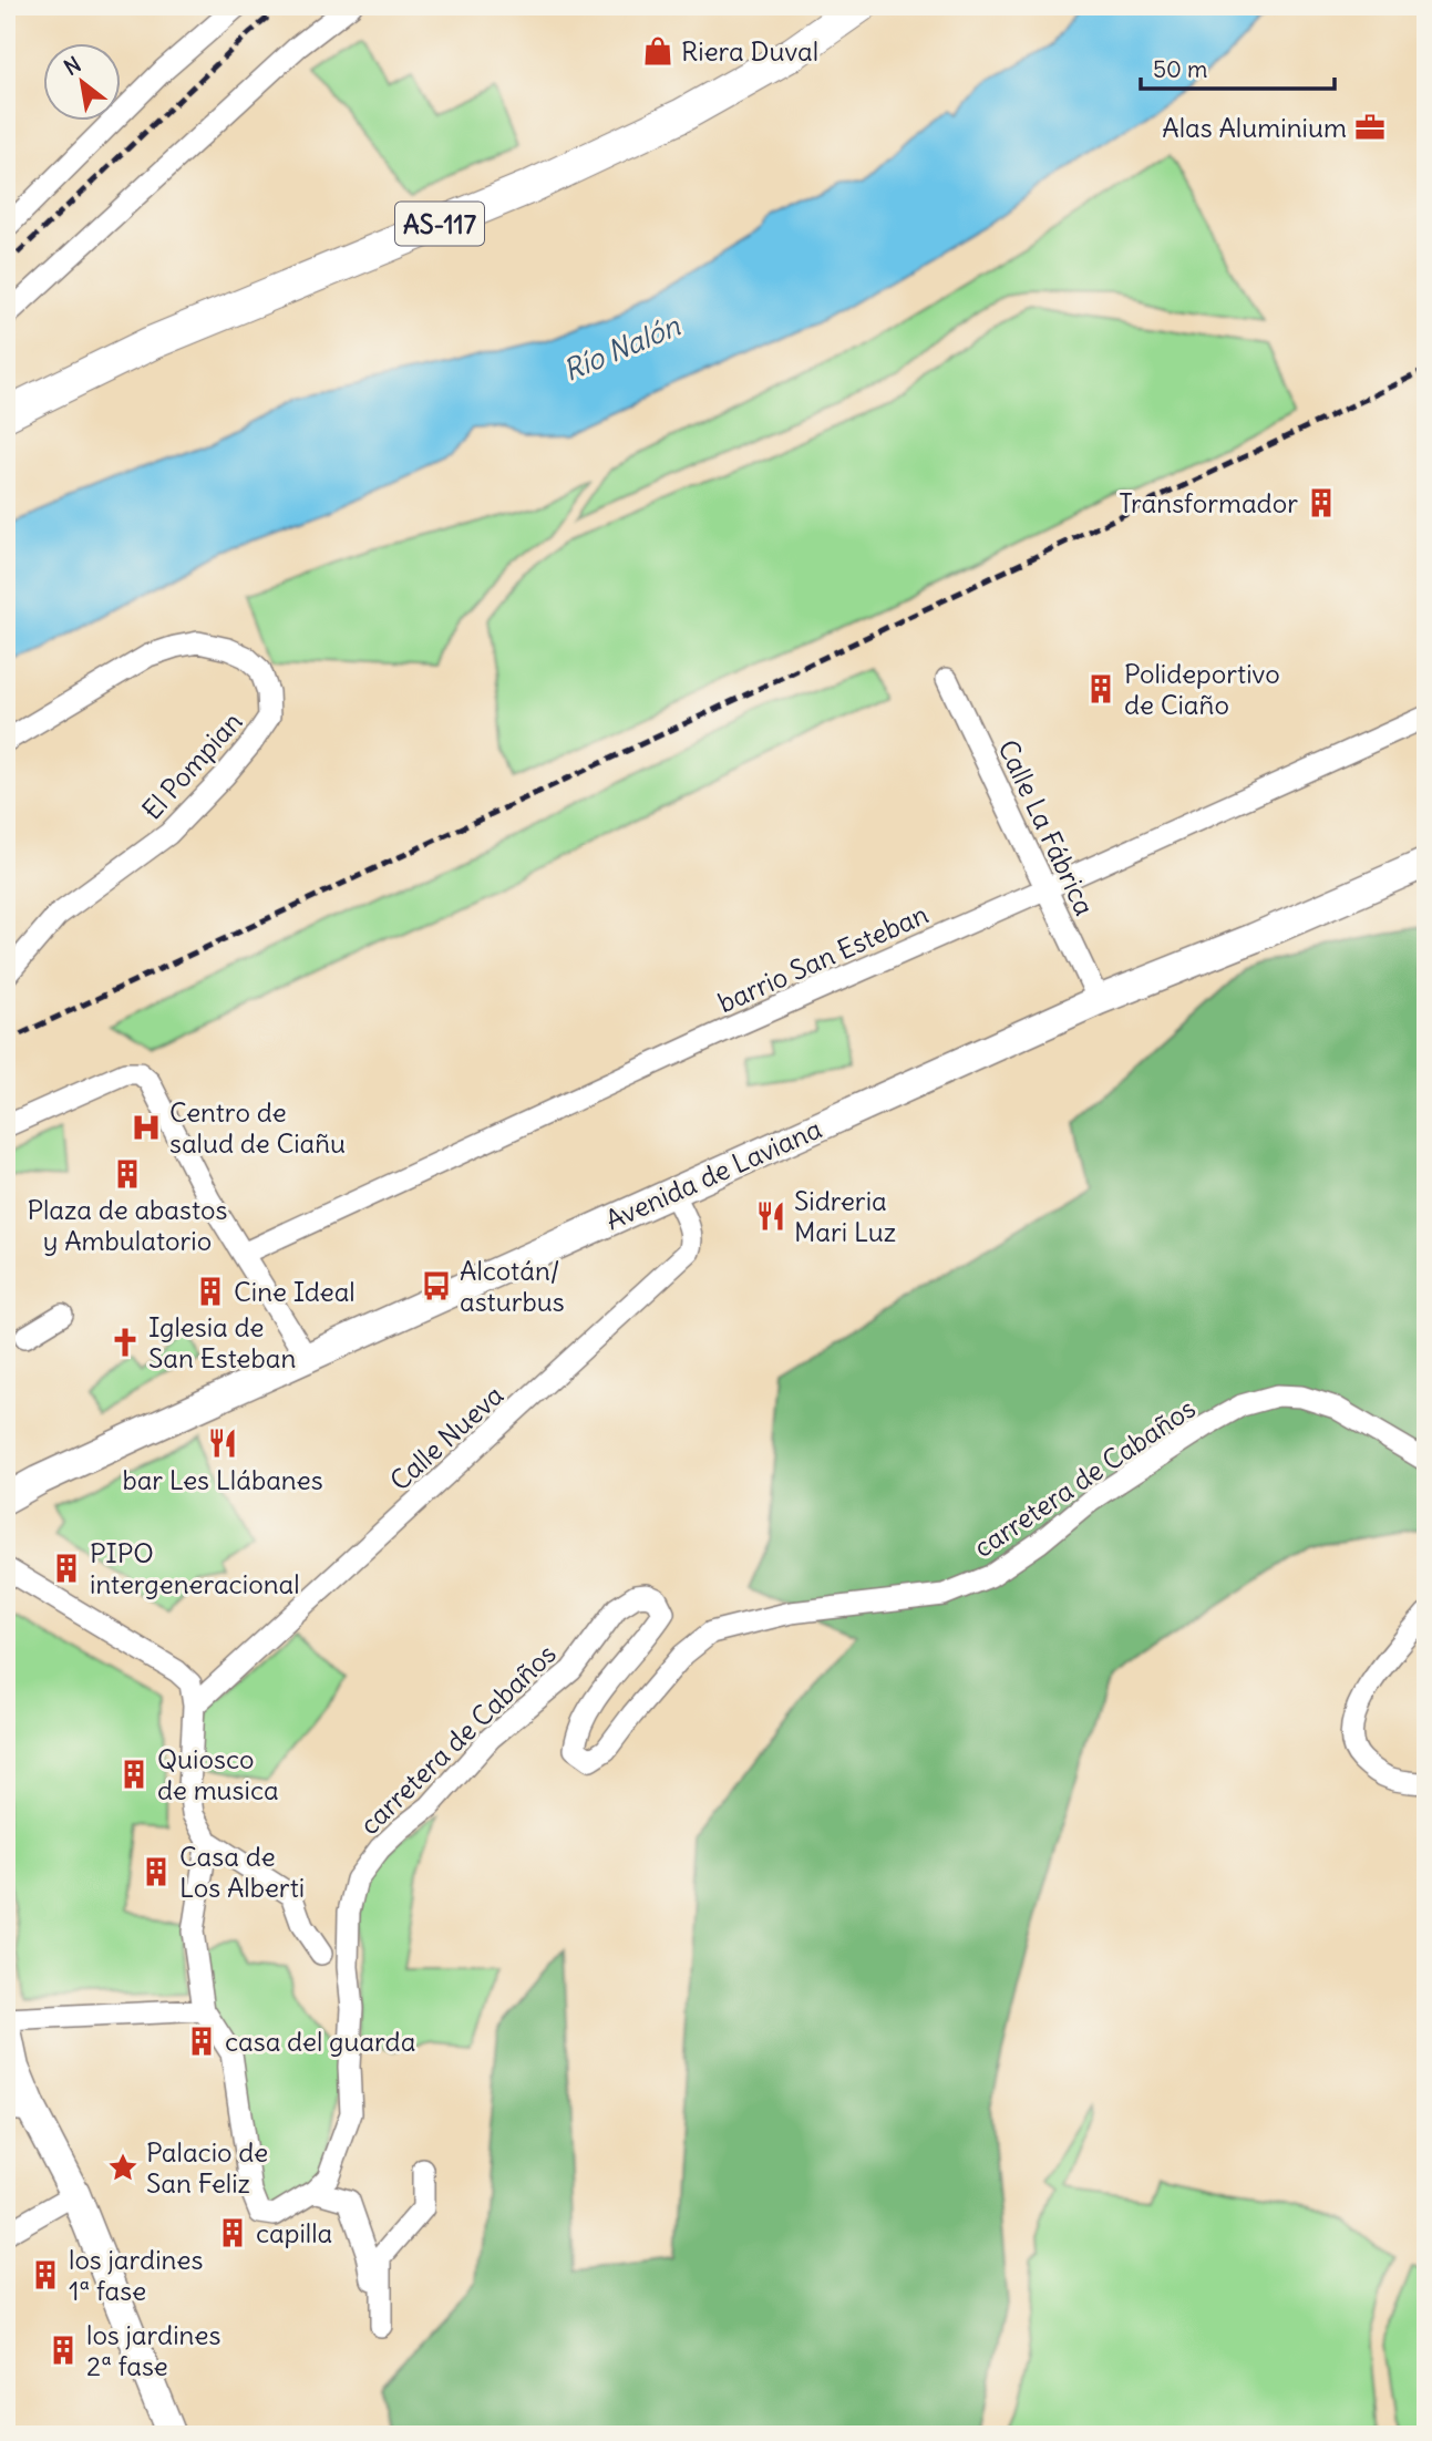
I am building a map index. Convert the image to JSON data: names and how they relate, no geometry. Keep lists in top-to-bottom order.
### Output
{
  "streets": {
    "main road": ["AS-117"],
    "street": [
      "El Pompian",
      "Calle La Fábrica",
      "barrio San Esteban",
      "Avenida de Laviana",
      "Calle Nueva",
      "carretera de Cabaños"
    ]
  },
  "crossings": [
    ["Calle La Fábrica", "barrio San Esteban"],
    ["Calle La Fábrica", "Avenida de Laviana"],
    ["Avenida de Laviana", "Calle Nueva"]
  ],
  "water": ["Río Nalón"],
  "places": {
    "shop": ["Riera Duval"],
    "office": ["Alas Aluminium"],
    "building": [
      "Transformador",
      "Polideportivo de Ciaño",
      "Plaza de abastos y Ambulatorio",
      "Cine Ideal",
      "PIPO intergeneracional",
      "Quiosco de musica",
      "Casa de Los Alberti",
      "casa del guarda",
      "capilla",
      "los jardines 1ª fase",
      "los jardines 2ª fase"
    ],
    "hospital": ["Centro de salud de Ciañu"],
    "restaurant": ["Sidreria Mari Luz", "bar Les Llábanes"],
    "bus stop": ["Alcotán/ asturbus"],
    "church": ["Iglesia de San Esteban"],
    "place": ["Palacio de San Feliz"]
  },
  "scale_bar": "50 m",
  "north": "top left"
}
